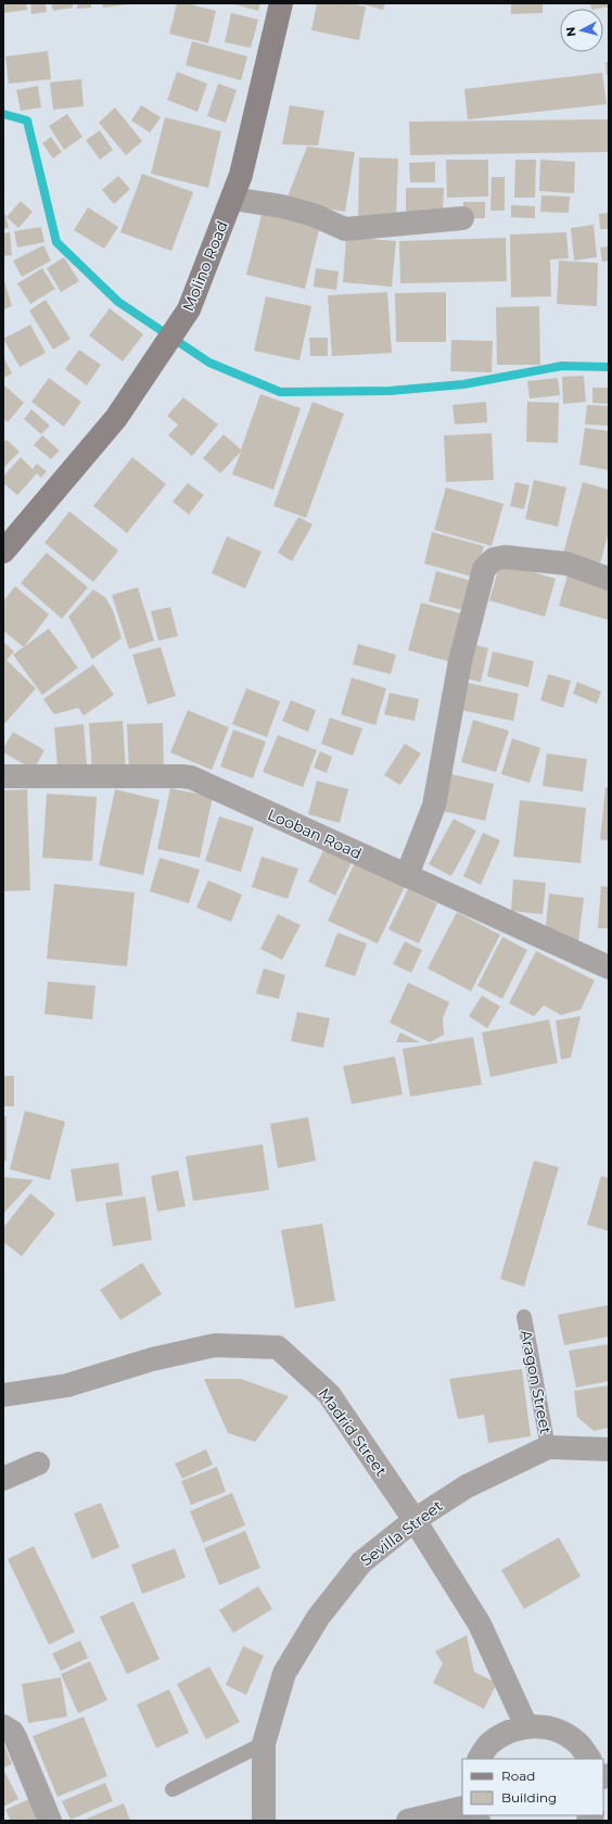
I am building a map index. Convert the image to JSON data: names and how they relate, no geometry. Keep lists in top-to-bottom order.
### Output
{
  "streets": {
    "main road": ["Molino Road"],
    "street": ["Looban Road", "Madrid Street", "Sevilla Street"],
    "lane": ["Aragon Street"]
  },
  "crossings": [
    ["Aragon Street", "Sevilla Street"],
    ["Madrid Street", "Sevilla Street"]
  ],
  "legend": ["Road", "Building"],
  "north": "left"
}
